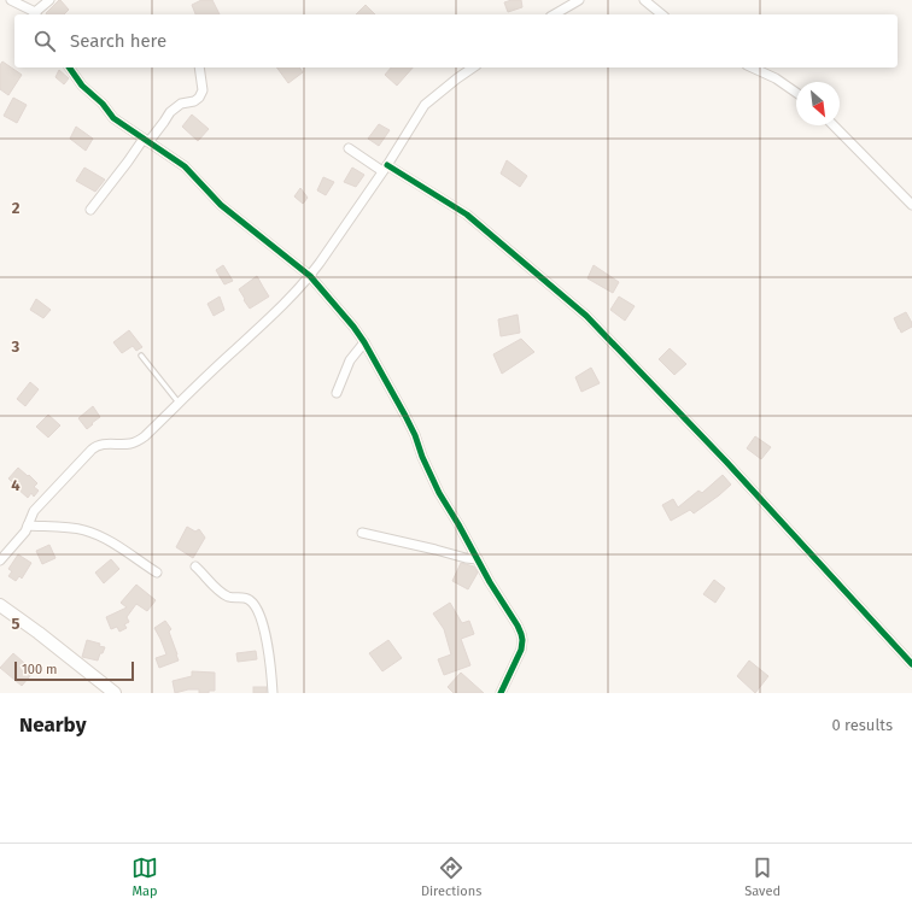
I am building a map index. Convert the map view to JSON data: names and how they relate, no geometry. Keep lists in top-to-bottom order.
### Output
{
  "scale_bar": "100 m",
  "north": "bottom right",
  "page": {
    "search": "Search here",
    "scale": "100 m",
    "heading": ["Nearby", "0 results"],
    "nav": ["Map", "Directions", "Saved"]
  },
  "grid": {
    "rows": [
      "2",
      "3",
      "4",
      "5"
    ]
  }
}
